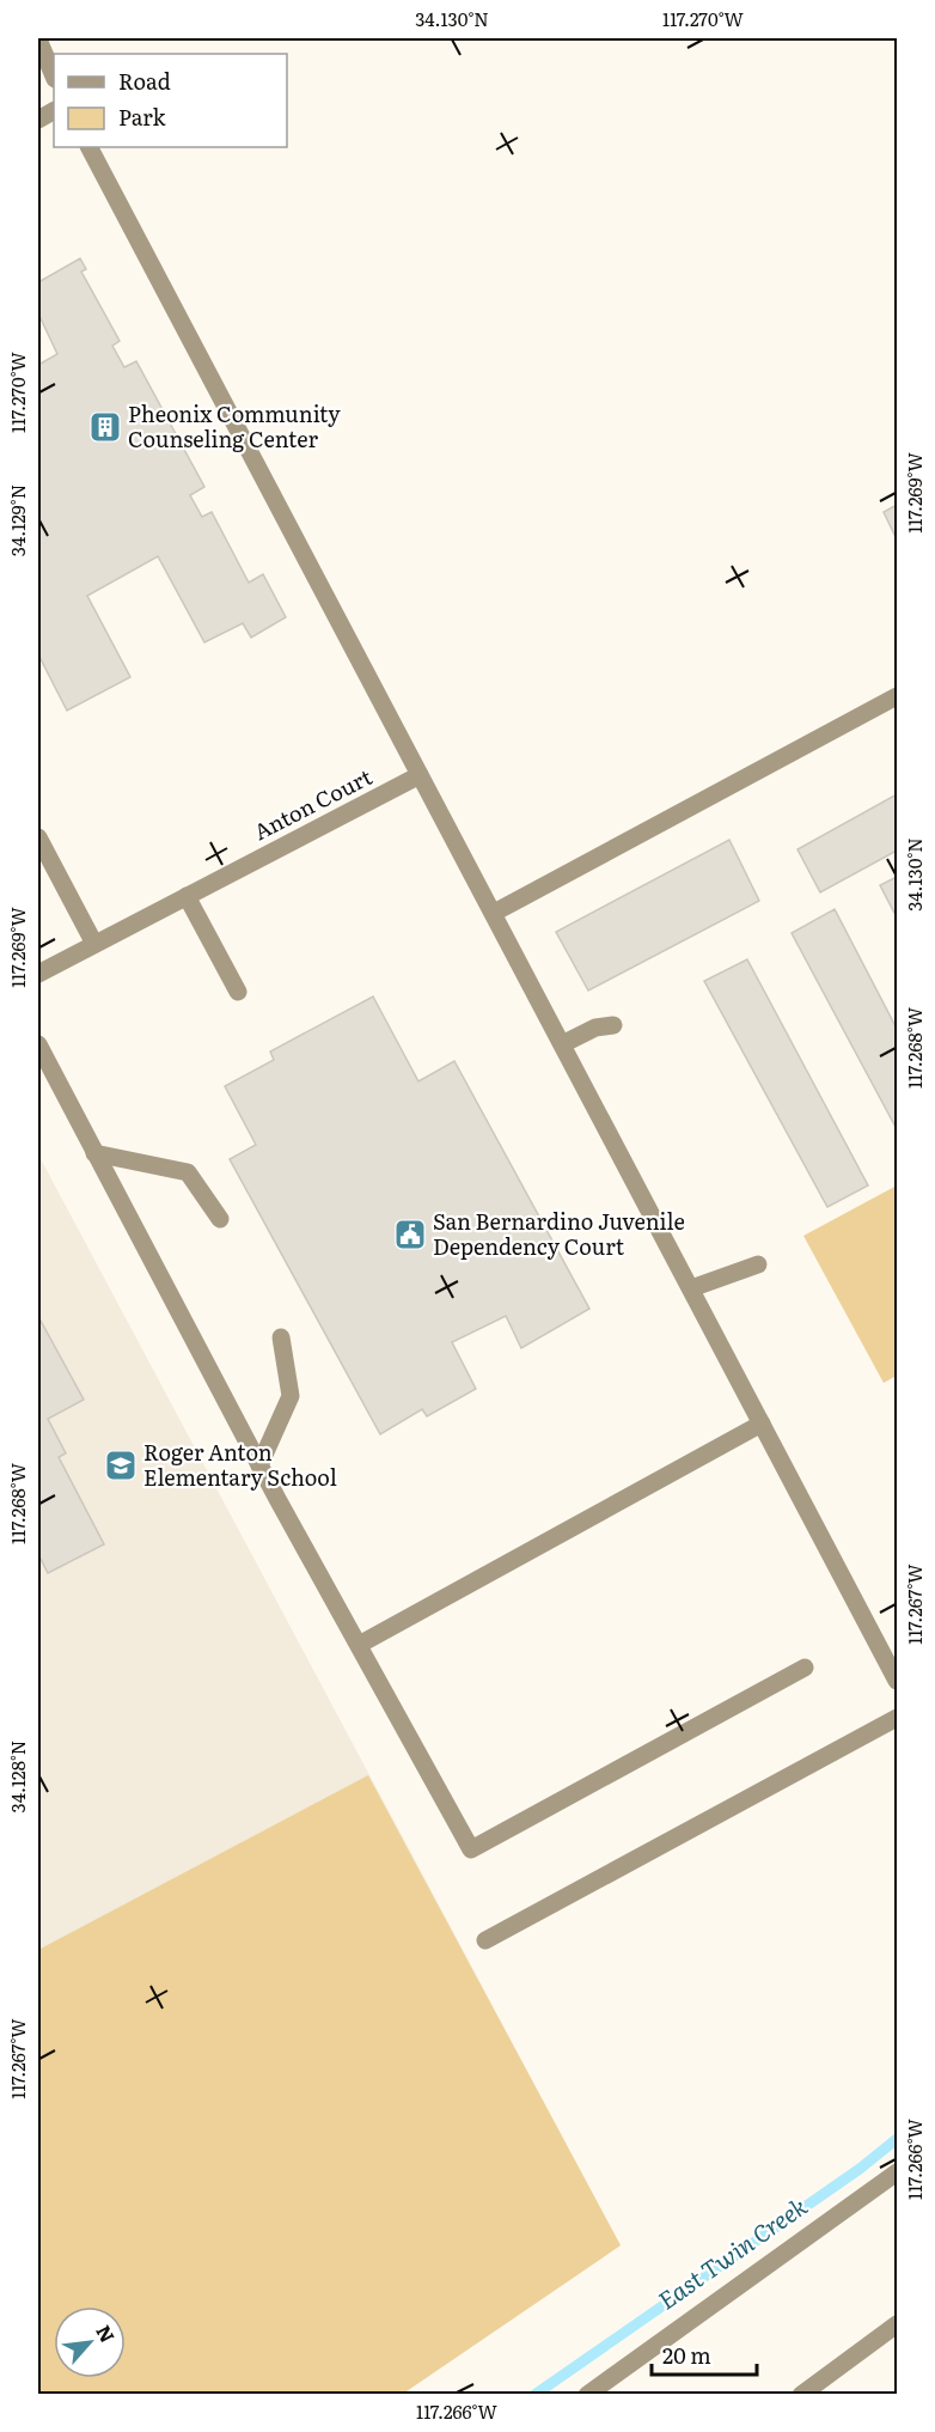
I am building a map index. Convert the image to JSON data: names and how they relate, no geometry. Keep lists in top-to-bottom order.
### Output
{
  "streets": {
    "street": ["Anton Court"]
  },
  "water": ["East Twin Creek"],
  "places": {
    "building": ["Pheonix Community Counseling Center"],
    "public building": ["San Bernardino Juvenile Dependency Court"],
    "school or university": ["Roger Anton Elementary School"]
  },
  "legend": ["Road", "Park"],
  "scale_bar": "20 m",
  "north": "top right",
  "coordinates": [
    "34.130°N",
    "117.270°W",
    "117.269°W",
    "34.129°N",
    "117.268°W",
    "117.267°W",
    "34.128°N",
    "117.266°W"
  ]
}
